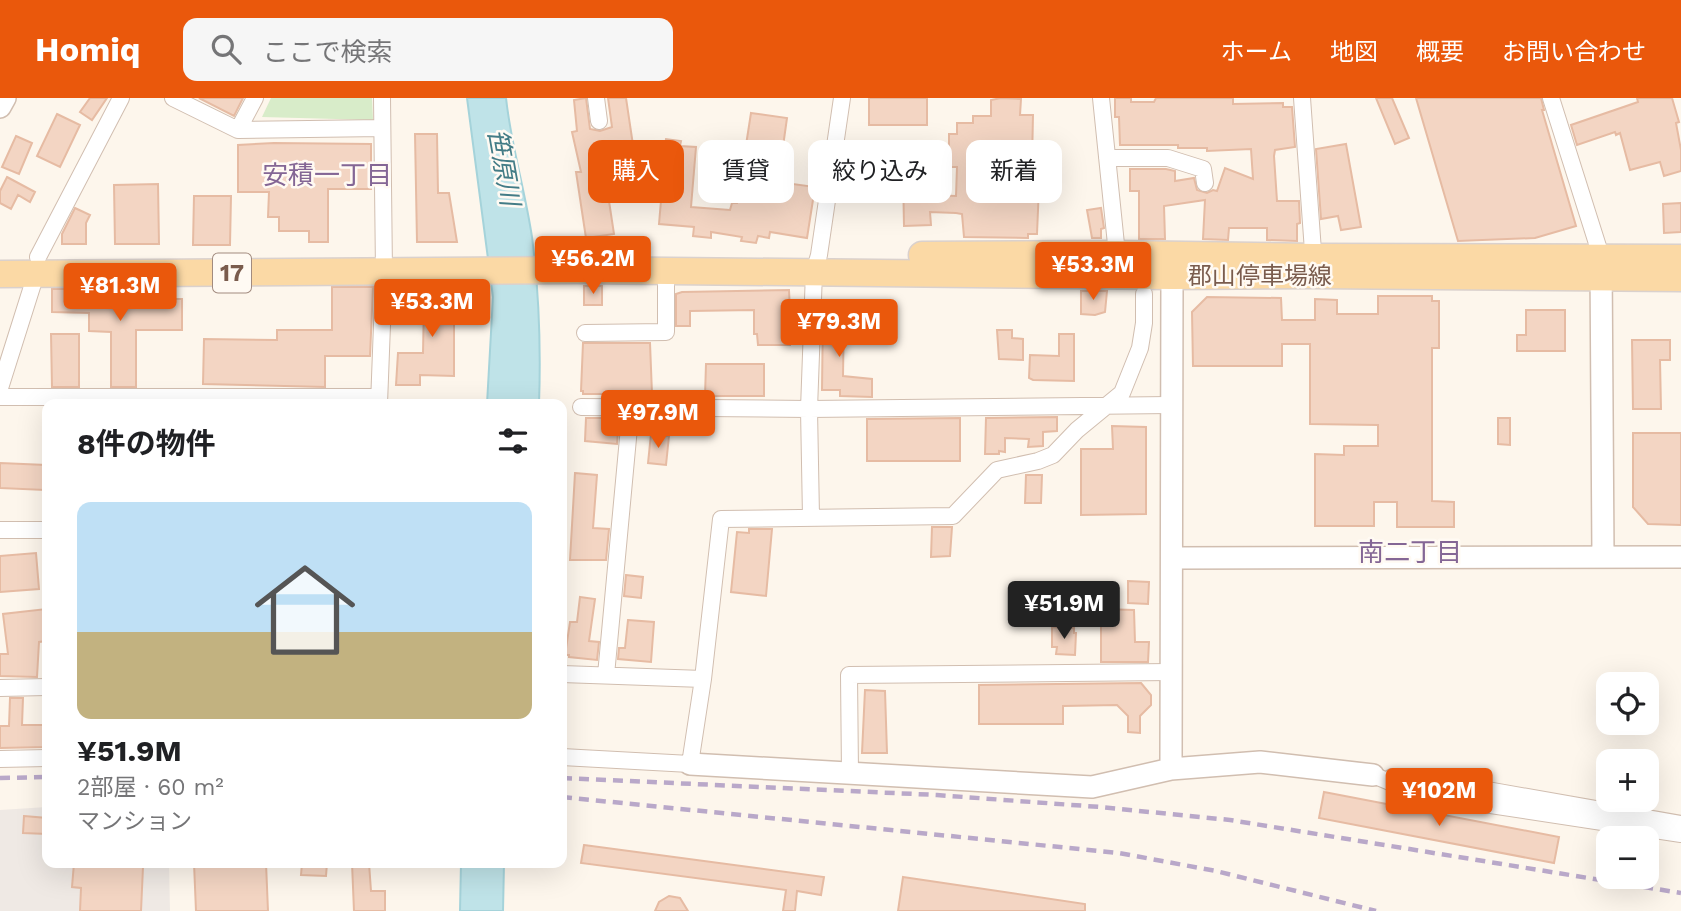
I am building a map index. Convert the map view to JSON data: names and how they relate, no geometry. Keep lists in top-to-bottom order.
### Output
{
  "streets": {
    "main road": ["17", "郡山停車場線"]
  },
  "districts": ["安積一丁目", "南二丁目"],
  "water": ["笹原川"],
  "page": {
    "header": "Homiq",
    "search": "ここで検索",
    "nav": [
      "ホーム",
      "地図",
      "概要",
      "お問い合わせ"
    ],
    "chip": [
      "購入",
      "賃貸",
      "絞り込み",
      "新着"
    ],
    "price": [
      "¥56.2M",
      "¥53.3M",
      "¥81.3M",
      "¥53.3M",
      "¥79.3M",
      "¥97.9M",
      "¥51.9M",
      "¥102M"
    ],
    "heading": "8件の物件",
    "list": [
      {
        "name": "¥51.9M",
        "note": "2部屋 · 60 m² · マンション"
      }
    ],
    "map_buttons": ["+", "−"]
  }
}
